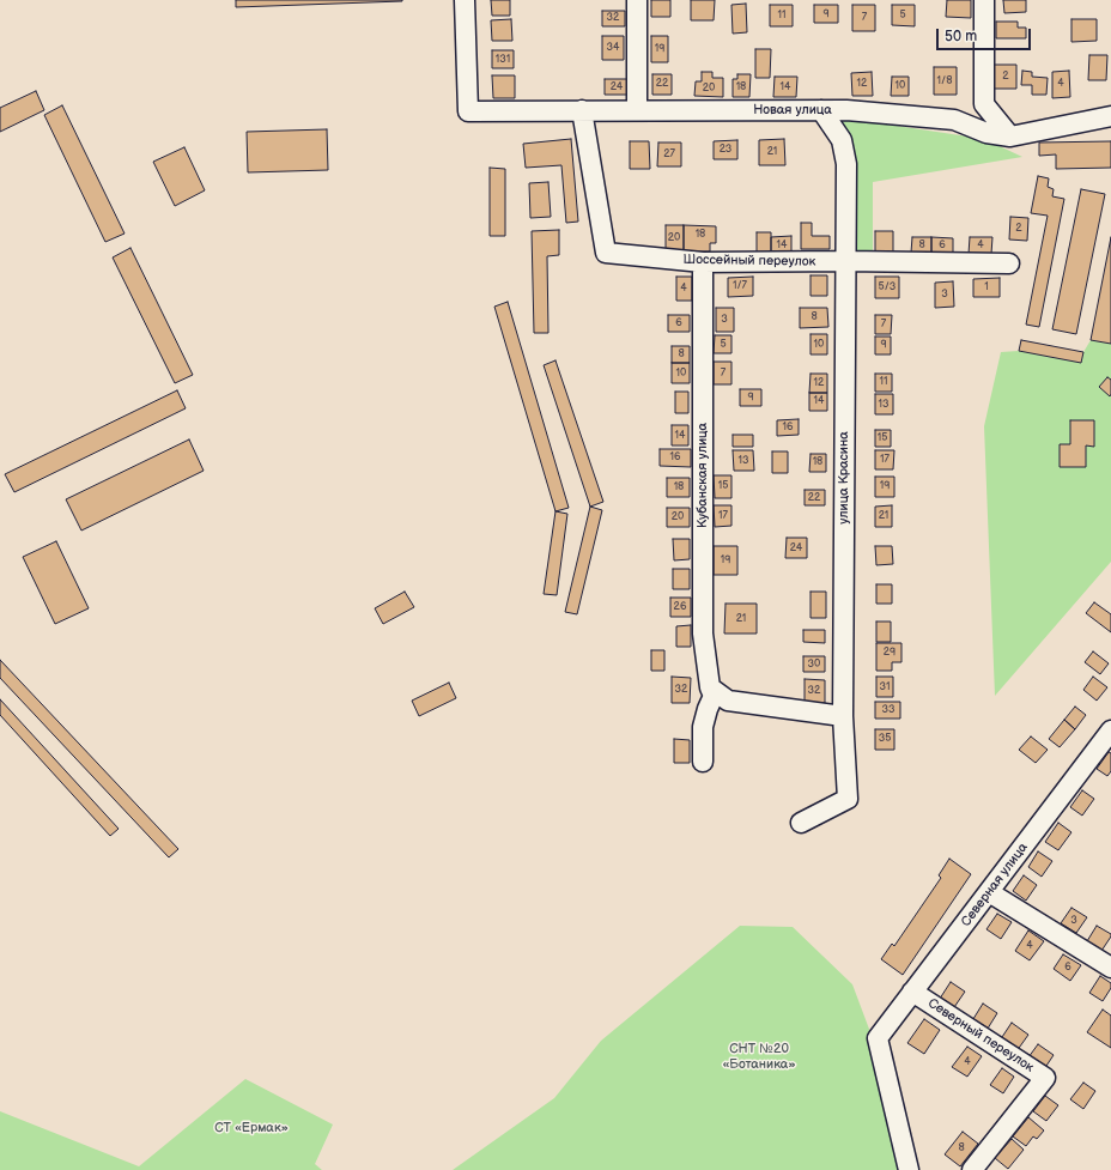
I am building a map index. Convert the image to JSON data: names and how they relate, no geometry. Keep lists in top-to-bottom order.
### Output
{
  "streets": {
    "street": [
      "Новая улица",
      "Шоссейный переулок",
      "Кубанская улица",
      "улица Красина",
      "Северная улица",
      "Северный переулок"
    ]
  },
  "crossings": [
    ["Новая улица", "Шоссейный переулок"],
    ["Новая улица", "улица Красина"],
    ["Шоссейный переулок", "Кубанская улица"],
    ["Шоссейный переулок", "улица Красина"],
    ["Северная улица", "Северный переулок"]
  ],
  "parks": ["СНТ №20 «Ботаника»", "СТ «Ермак»"],
  "house_numbers": [
    "9",
    "11",
    "5",
    "32",
    "7",
    "34",
    "19",
    "131",
    "2",
    "1/8",
    "22",
    "12",
    "4",
    "10",
    "24",
    "18",
    "14",
    "20",
    "23",
    "21",
    "27",
    "2",
    "18",
    "20",
    "14",
    "8",
    "6",
    "4",
    "1/7",
    "5/3",
    "1",
    "4",
    "3",
    "8",
    "3",
    "6",
    "7",
    "5",
    "10",
    "9",
    "8",
    "10",
    "7",
    "11",
    "12",
    "9",
    "14",
    "13",
    "16",
    "14",
    "15",
    "16",
    "17",
    "13",
    "18",
    "15",
    "19",
    "18",
    "22",
    "17",
    "21",
    "20",
    "24",
    "19",
    "26",
    "21",
    "29",
    "30",
    "31",
    "32",
    "32",
    "33",
    "35",
    "3",
    "4",
    "6",
    "4",
    "8"
  ],
  "scale_bar": "50 m"
}
